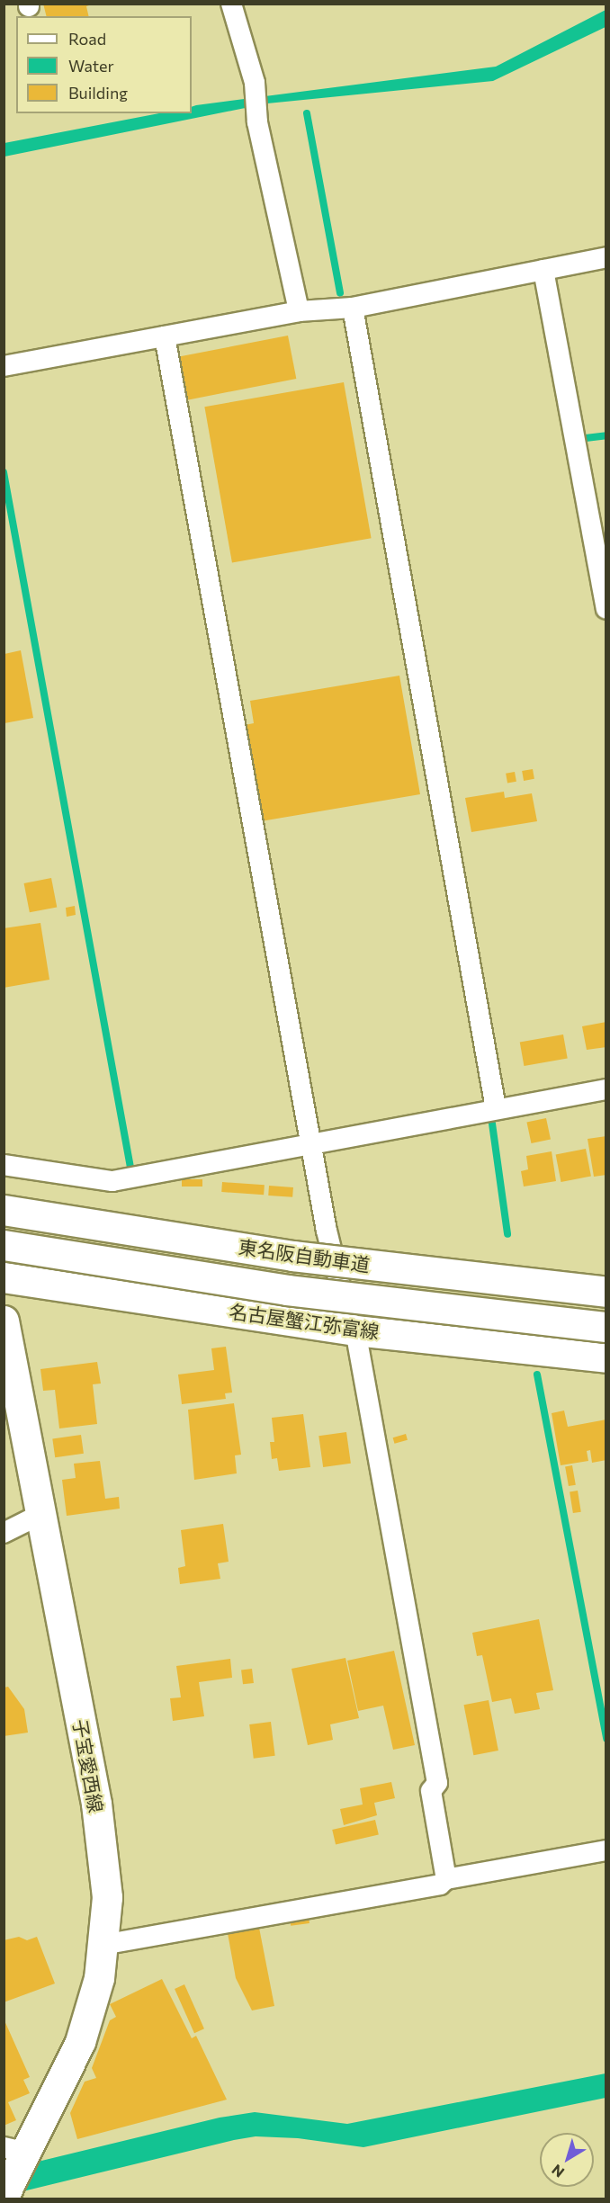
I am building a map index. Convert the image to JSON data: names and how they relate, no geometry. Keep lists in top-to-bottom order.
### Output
{
  "streets": {
    "main road": ["東名阪自動車道", "名古屋蟹江弥富線", "子宝愛西線"]
  },
  "legend": ["Road", "Water", "Building"],
  "north": "bottom left"
}
